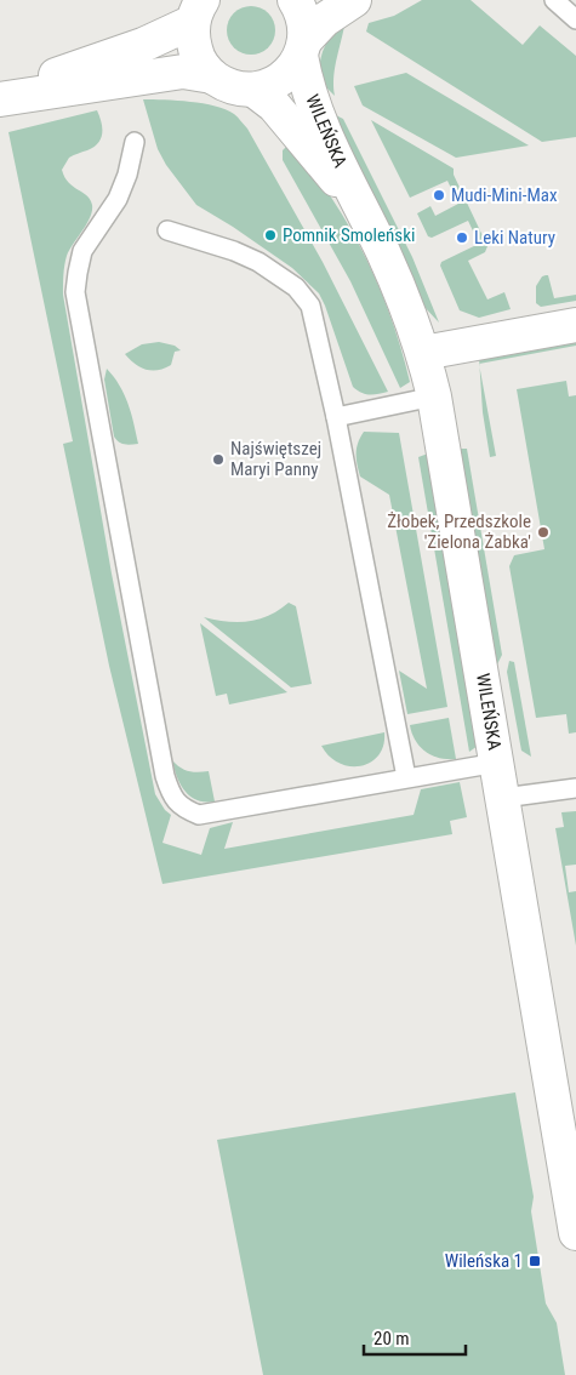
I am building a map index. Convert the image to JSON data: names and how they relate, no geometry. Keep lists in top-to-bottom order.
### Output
{
  "streets": {
    "street": ["WILEŃSKA"]
  },
  "places": {
    "other": [
      "Mudi-Mini-Max",
      "Pomnik Smoleński",
      "Leki Natury",
      "Najświętszej Maryi Panny",
      "Żłobek, Przedszkole 'Zielona Żabka'"
    ],
    "transit": ["Wileńska 1"]
  },
  "scale_bar": "20 m"
}
